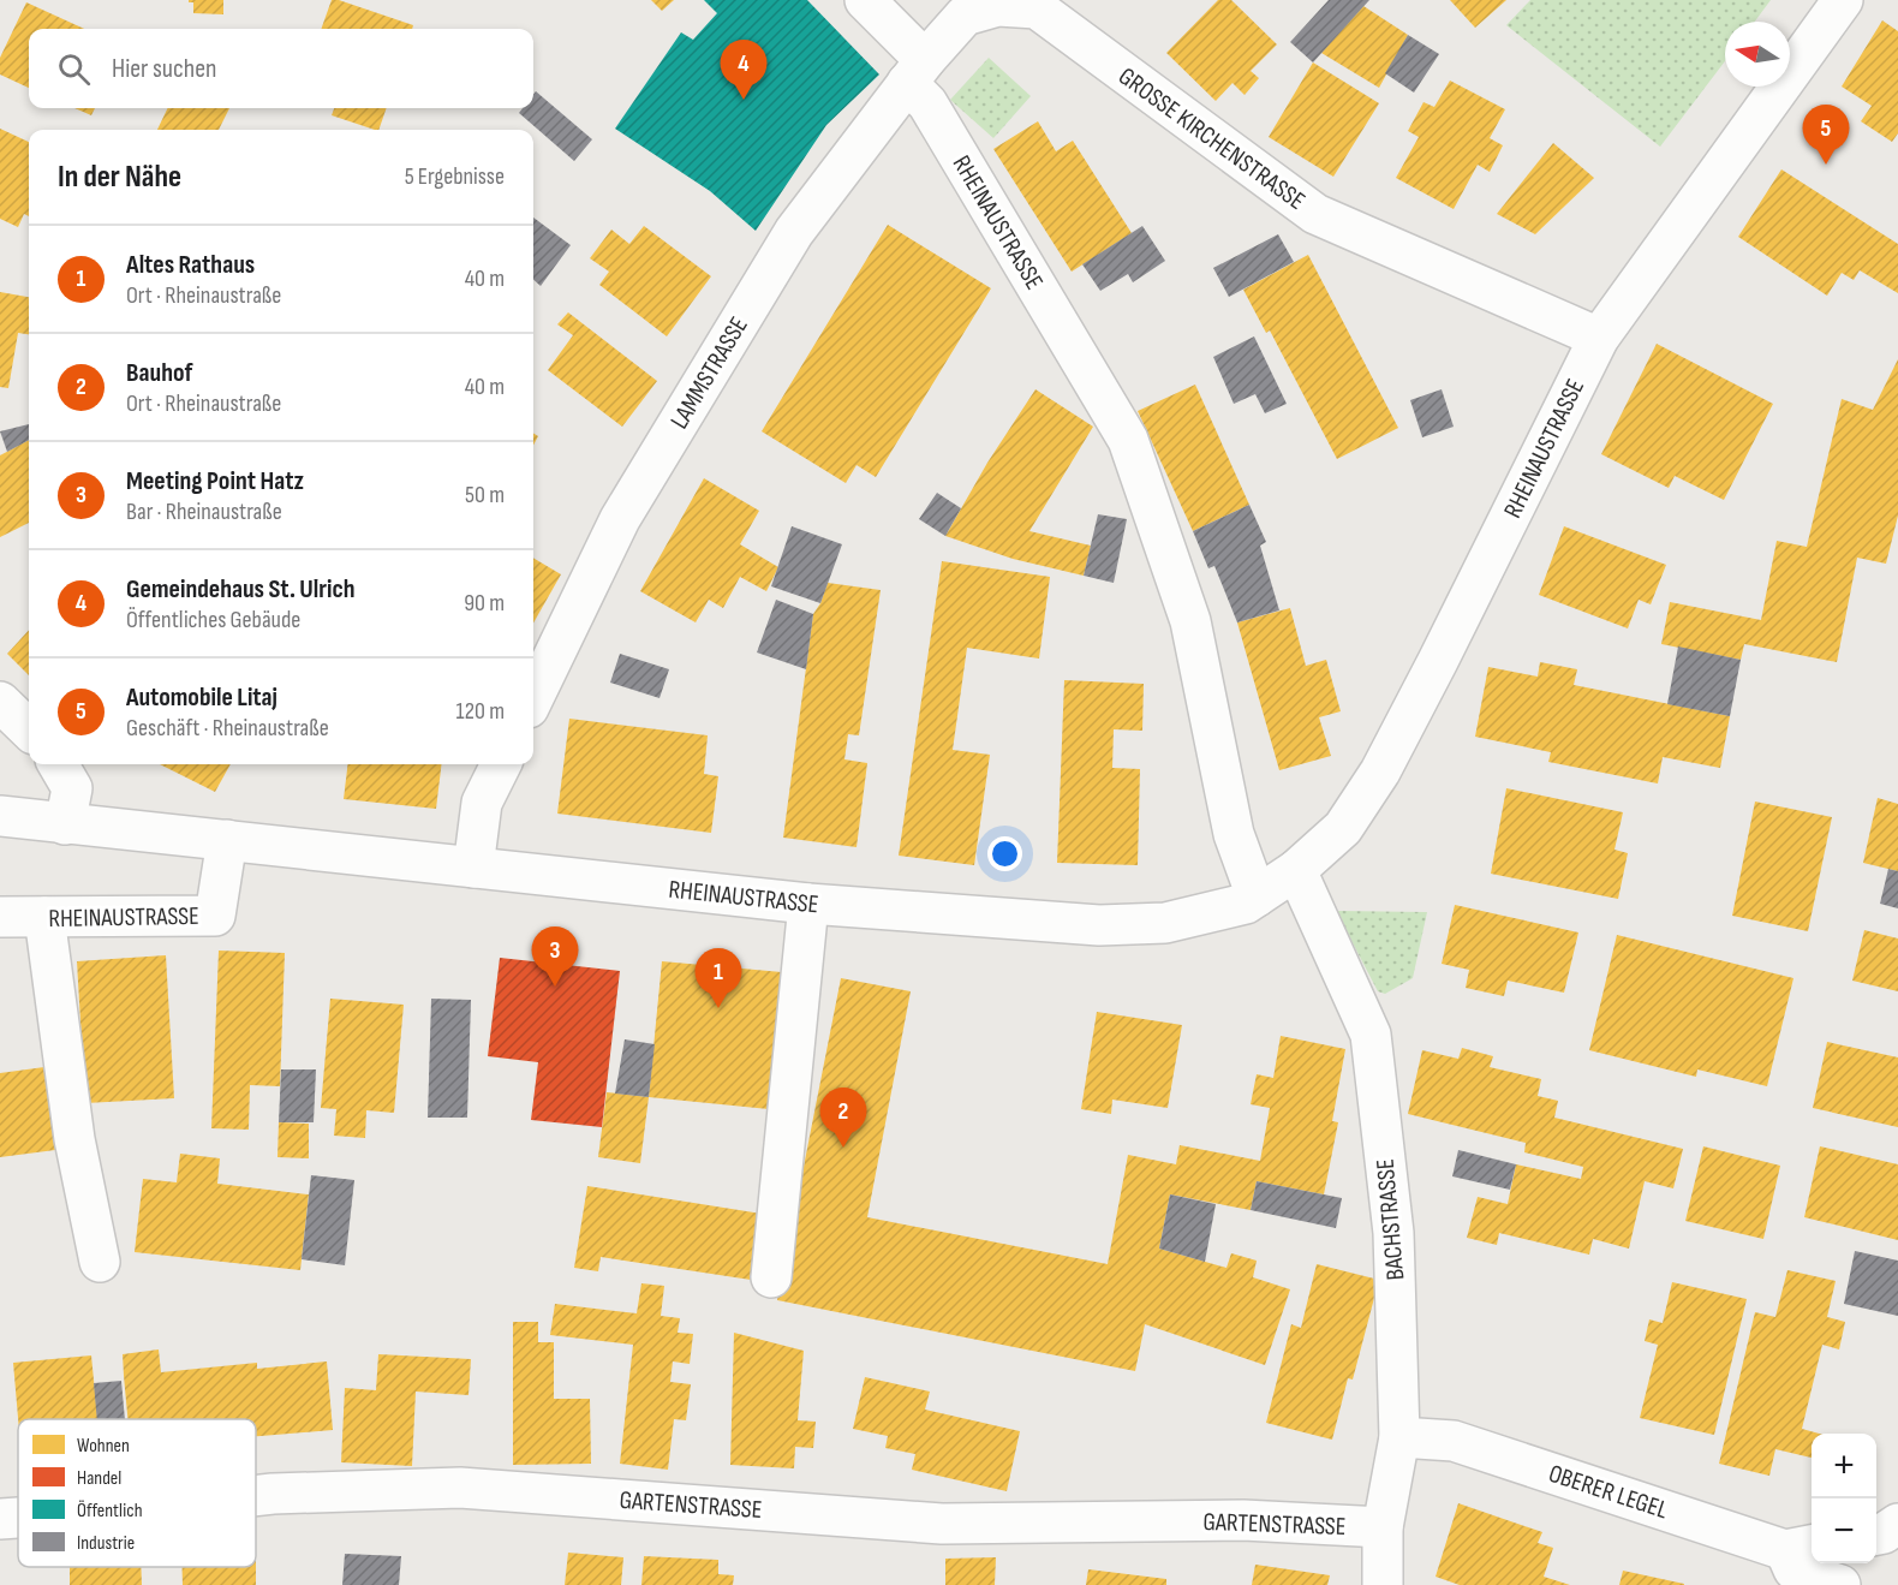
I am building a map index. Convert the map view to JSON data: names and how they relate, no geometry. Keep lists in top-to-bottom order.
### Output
{
  "streets": {
    "street": [
      "GROSSE KIRCHENSTRASSE",
      "RHEINAUSTRASSE",
      "LAMMSTRASSE",
      "BACHSTRASSE",
      "OBERER LEGEL",
      "GARTENSTRASSE"
    ]
  },
  "crossings": [
    ["GROSSE KIRCHENSTRASSE", "RHEINAUSTRASSE"],
    ["GROSSE KIRCHENSTRASSE", "LAMMSTRASSE"],
    ["RHEINAUSTRASSE", "LAMMSTRASSE"],
    ["RHEINAUSTRASSE", "BACHSTRASSE"],
    ["BACHSTRASSE", "OBERER LEGEL"],
    ["BACHSTRASSE", "GARTENSTRASSE"]
  ],
  "legend": [
    "Wohnen",
    "Handel",
    "Öffentlich",
    "Industrie"
  ],
  "north": "left",
  "page": {
    "search": "Hier suchen",
    "pins": [
      "4",
      "5",
      "3",
      "1",
      "2"
    ],
    "heading": ["In der Nähe", "5 Ergebnisse"],
    "list": [
      {
        "mark": "1",
        "name": "Altes Rathaus",
        "note": "Ort · Rheinaustraße",
        "value": "40 m"
      },
      {
        "mark": "2",
        "name": "Bauhof",
        "note": "Ort · Rheinaustraße",
        "value": "40 m"
      },
      {
        "mark": "3",
        "name": "Meeting Point Hatz",
        "note": "Bar · Rheinaustraße",
        "value": "50 m"
      },
      {
        "mark": "4",
        "name": "Gemeindehaus St. Ulrich",
        "note": "Öffentliches Gebäude",
        "value": "90 m"
      },
      {
        "mark": "5",
        "name": "Automobile Litaj",
        "note": "Geschäft · Rheinaustraße",
        "value": "120 m"
      }
    ],
    "map_buttons": ["+", "−"]
  }
}
